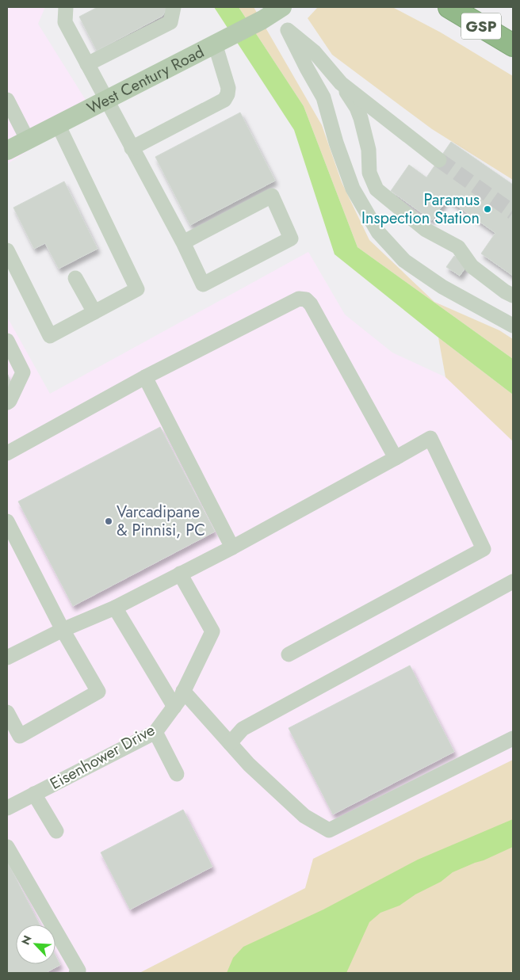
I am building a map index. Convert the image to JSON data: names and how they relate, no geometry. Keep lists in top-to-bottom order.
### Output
{
  "streets": {
    "highway": ["GSP"],
    "main road": ["West Century Road"],
    "street": ["Eisenhower Drive"]
  },
  "places": ["Paramus Inspection Station", "Varcadipane & Pinnisi, PC"],
  "north": "top left"
}
